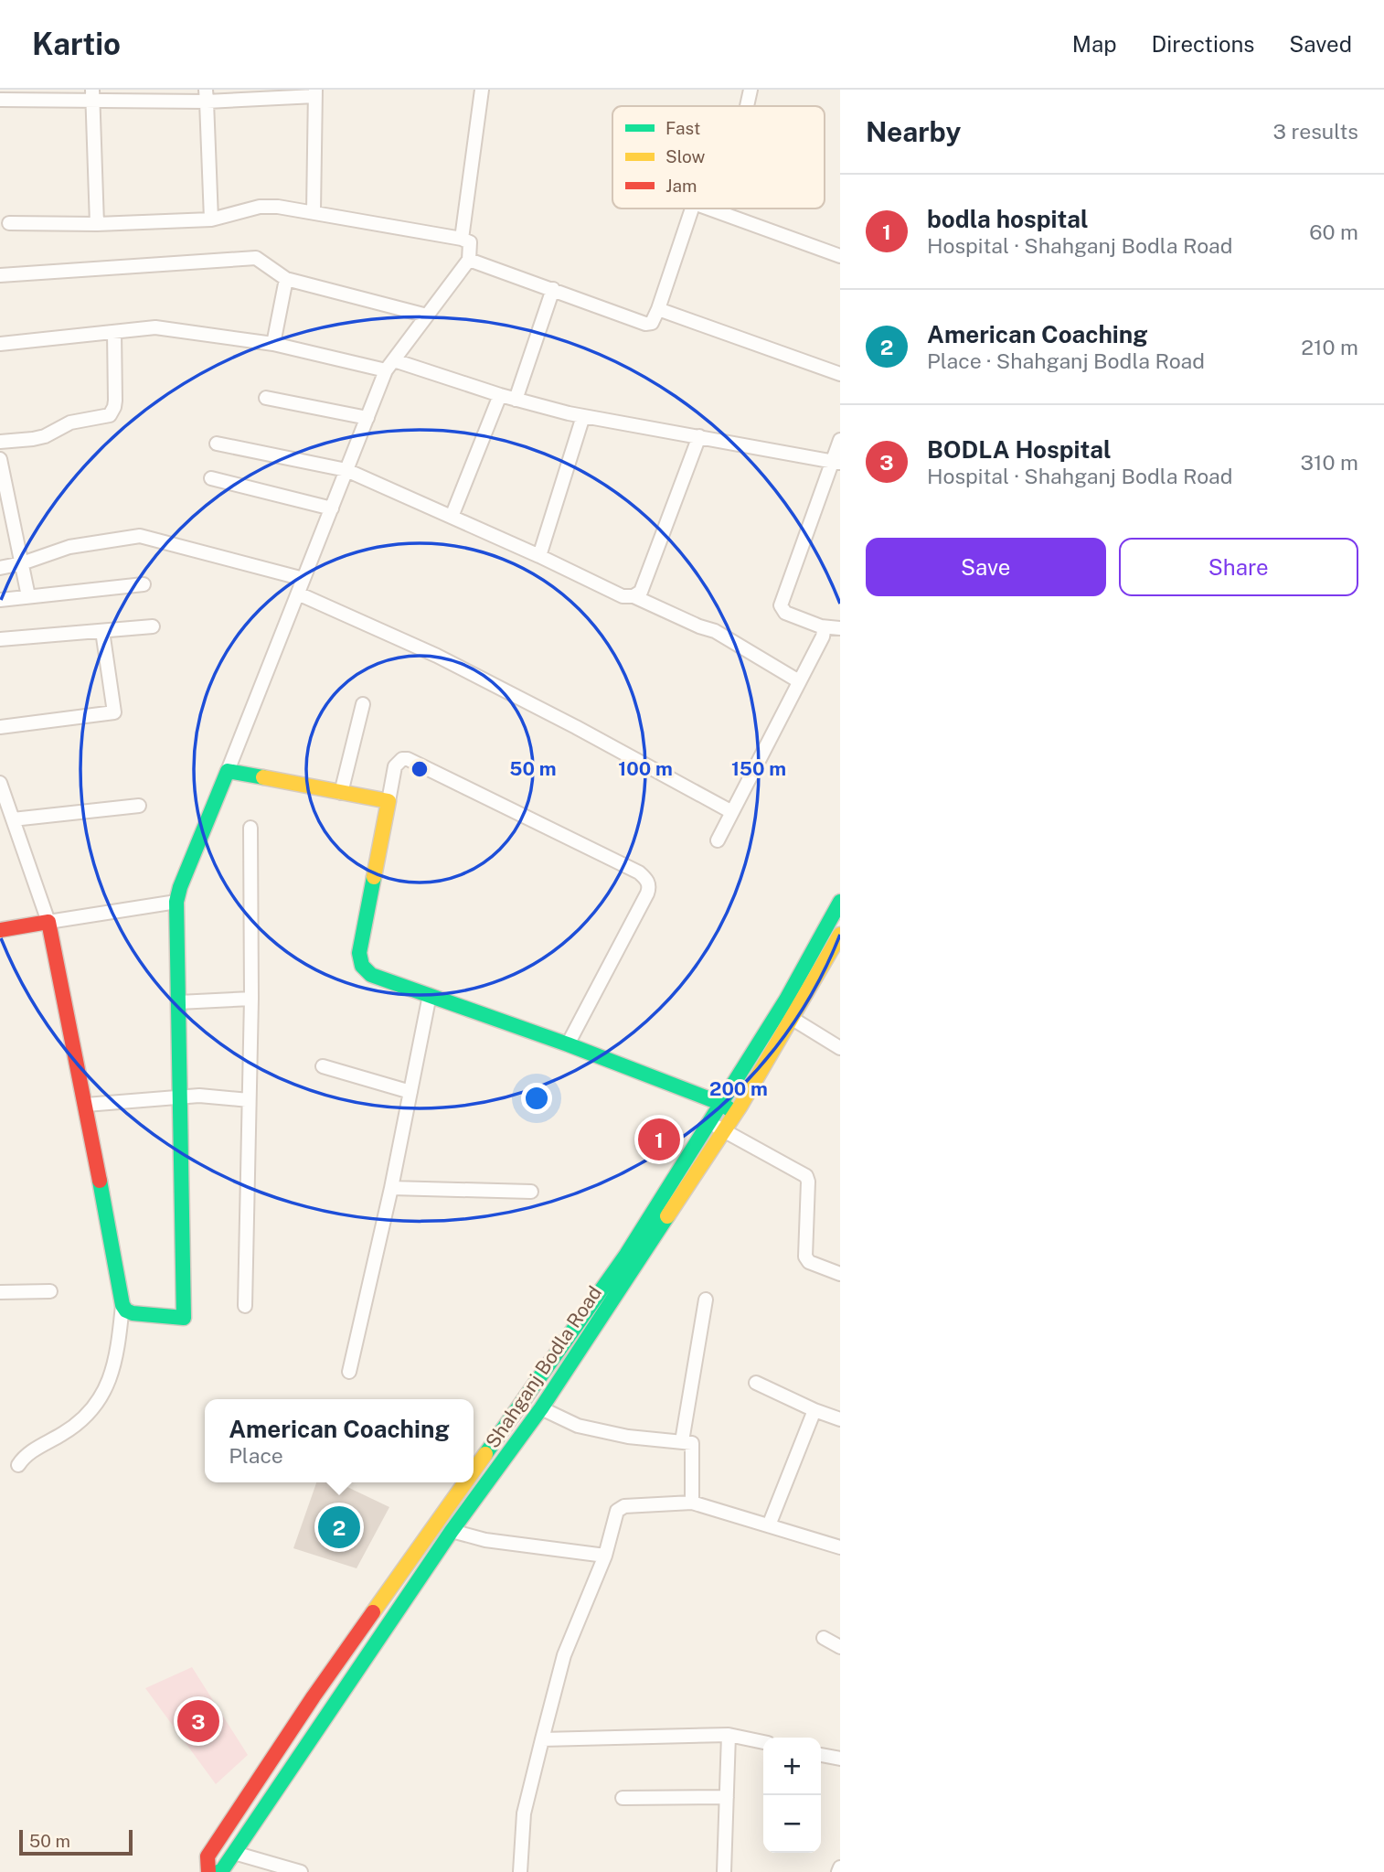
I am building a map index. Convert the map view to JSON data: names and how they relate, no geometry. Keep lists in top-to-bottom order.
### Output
{
  "streets": {
    "main road": ["Shahganj Bodla Road"]
  },
  "legend": ["Fast", "Slow", "Jam"],
  "scale_bar": "50 m",
  "page": {
    "header": "Kartio",
    "nav": ["Map", "Directions", "Saved"],
    "heading": ["Nearby", "3 results"],
    "list": [
      {
        "mark": "1",
        "name": "bodla hospital",
        "note": "Hospital · Shahganj Bodla Road",
        "value": "60 m"
      },
      {
        "mark": "2",
        "name": "American Coaching",
        "note": "Place · Shahganj Bodla Road",
        "value": "210 m"
      },
      {
        "mark": "3",
        "name": "BODLA Hospital",
        "note": "Hospital · Shahganj Bodla Road",
        "value": "310 m"
      }
    ],
    "buttons": ["Save", "Share"],
    "pins": ["1", "2", "3"],
    "popup": ["American Coaching", "Place"],
    "map_buttons": ["+", "−"],
    "scale": "50 m"
  },
  "rings": [
    "50 m",
    "100 m",
    "150 m",
    "200 m"
  ]
}
